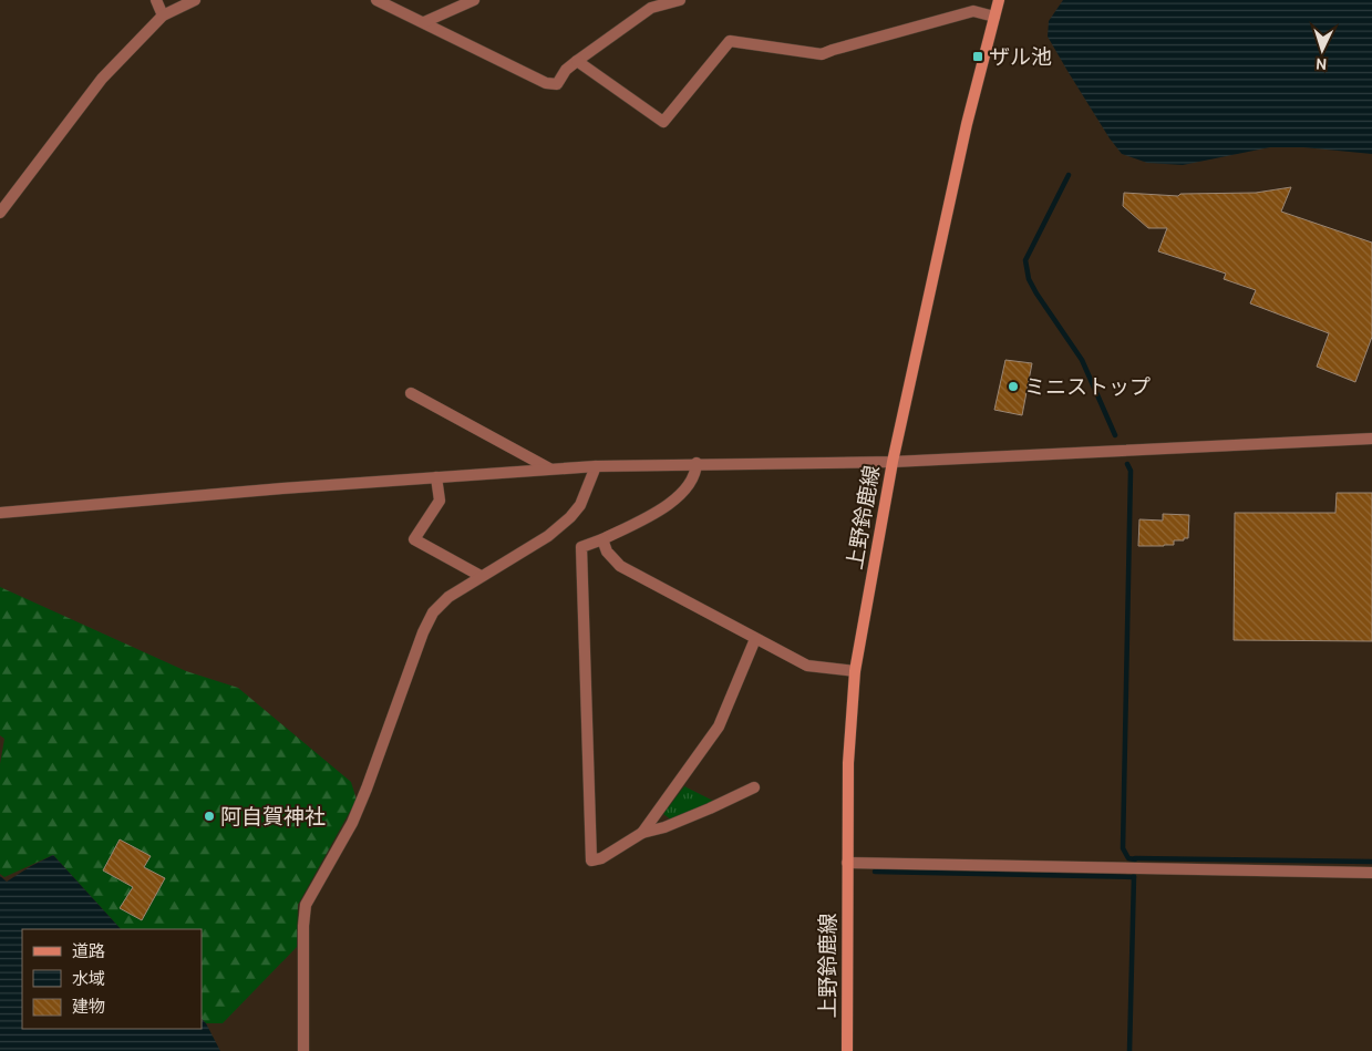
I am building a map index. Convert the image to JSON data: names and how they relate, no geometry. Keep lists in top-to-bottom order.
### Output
{
  "streets": {
    "main road": ["上野鈴鹿線"]
  },
  "places": {
    "transit": ["ザル池"],
    "other": ["ミニストップ", "阿自賀神社"]
  },
  "legend": ["道路", "水域", "建物"],
  "north": "bottom"
}
